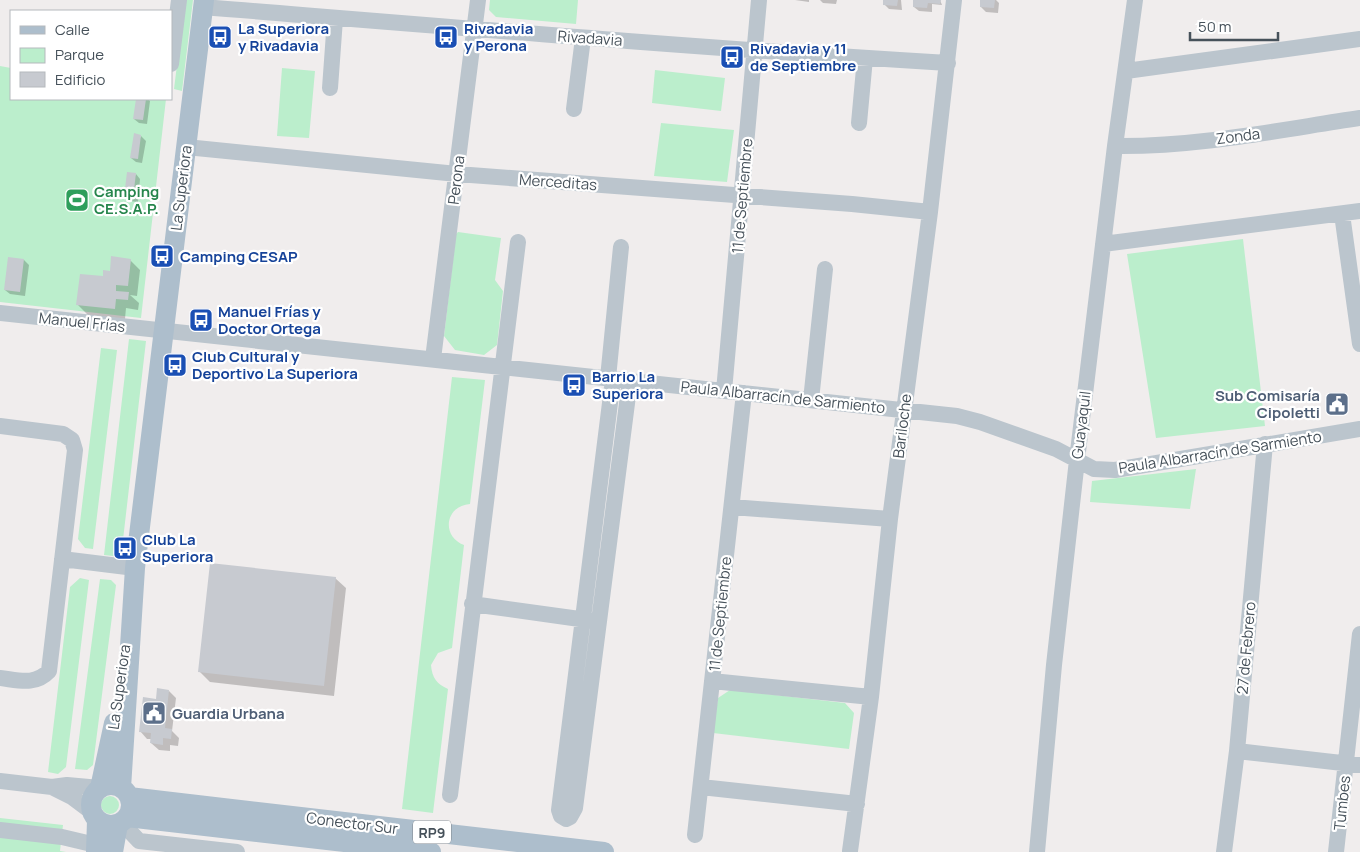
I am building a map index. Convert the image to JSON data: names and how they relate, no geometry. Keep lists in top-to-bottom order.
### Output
{
  "streets": {
    "main road": ["La Superiora", "Conector Sur", "RP9"],
    "street": [
      "Rivadavia",
      "Zonda",
      "Perona",
      "Merceditas",
      "11 de Septiembre",
      "Manuel Frías",
      "Paula Albarracín de Sarmiento",
      "Guayaquil",
      "Bariloche",
      "27 de Febrero",
      "Tumbes"
    ]
  },
  "crossings": [
    ["Rivadavia", "Perona"],
    ["Rivadavia", "La Superiora"],
    ["Rivadavia", "11 de Septiembre"],
    ["Rivadavia", "Bariloche"],
    ["Zonda", "Guayaquil"],
    ["Perona", "Merceditas"],
    ["Perona", "Paula Albarracín de Sarmiento"],
    ["Merceditas", "La Superiora"],
    ["Merceditas", "11 de Septiembre"],
    ["Merceditas", "Bariloche"],
    ["La Superiora", "Manuel Frías"],
    ["La Superiora", "Paula Albarracín de Sarmiento"],
    ["La Superiora", "Conector Sur"],
    ["11 de Septiembre", "Paula Albarracín de Sarmiento"],
    ["Manuel Frías", "Paula Albarracín de Sarmiento"],
    ["Paula Albarracín de Sarmiento", "Guayaquil"],
    ["Paula Albarracín de Sarmiento", "Bariloche"],
    ["Paula Albarracín de Sarmiento", "27 de Febrero"]
  ],
  "places": {
    "bus stop": [
      "La Superiora y Rivadavia",
      "Rivadavia y Perona",
      "Rivadavia y 11 de Septiembre",
      "Camping CESAP",
      "Manuel Frías y Doctor Ortega",
      "Club Cultural y Deportivo La Superiora",
      "Barrio La Superiora",
      "Club La Superiora"
    ],
    "sports": ["Camping CE.S.A.P."],
    "public building": ["Sub Comisaría Cipoletti", "Guardia Urbana"]
  },
  "legend": ["Calle", "Parque", "Edificio"],
  "scale_bar": "50 m"
}
